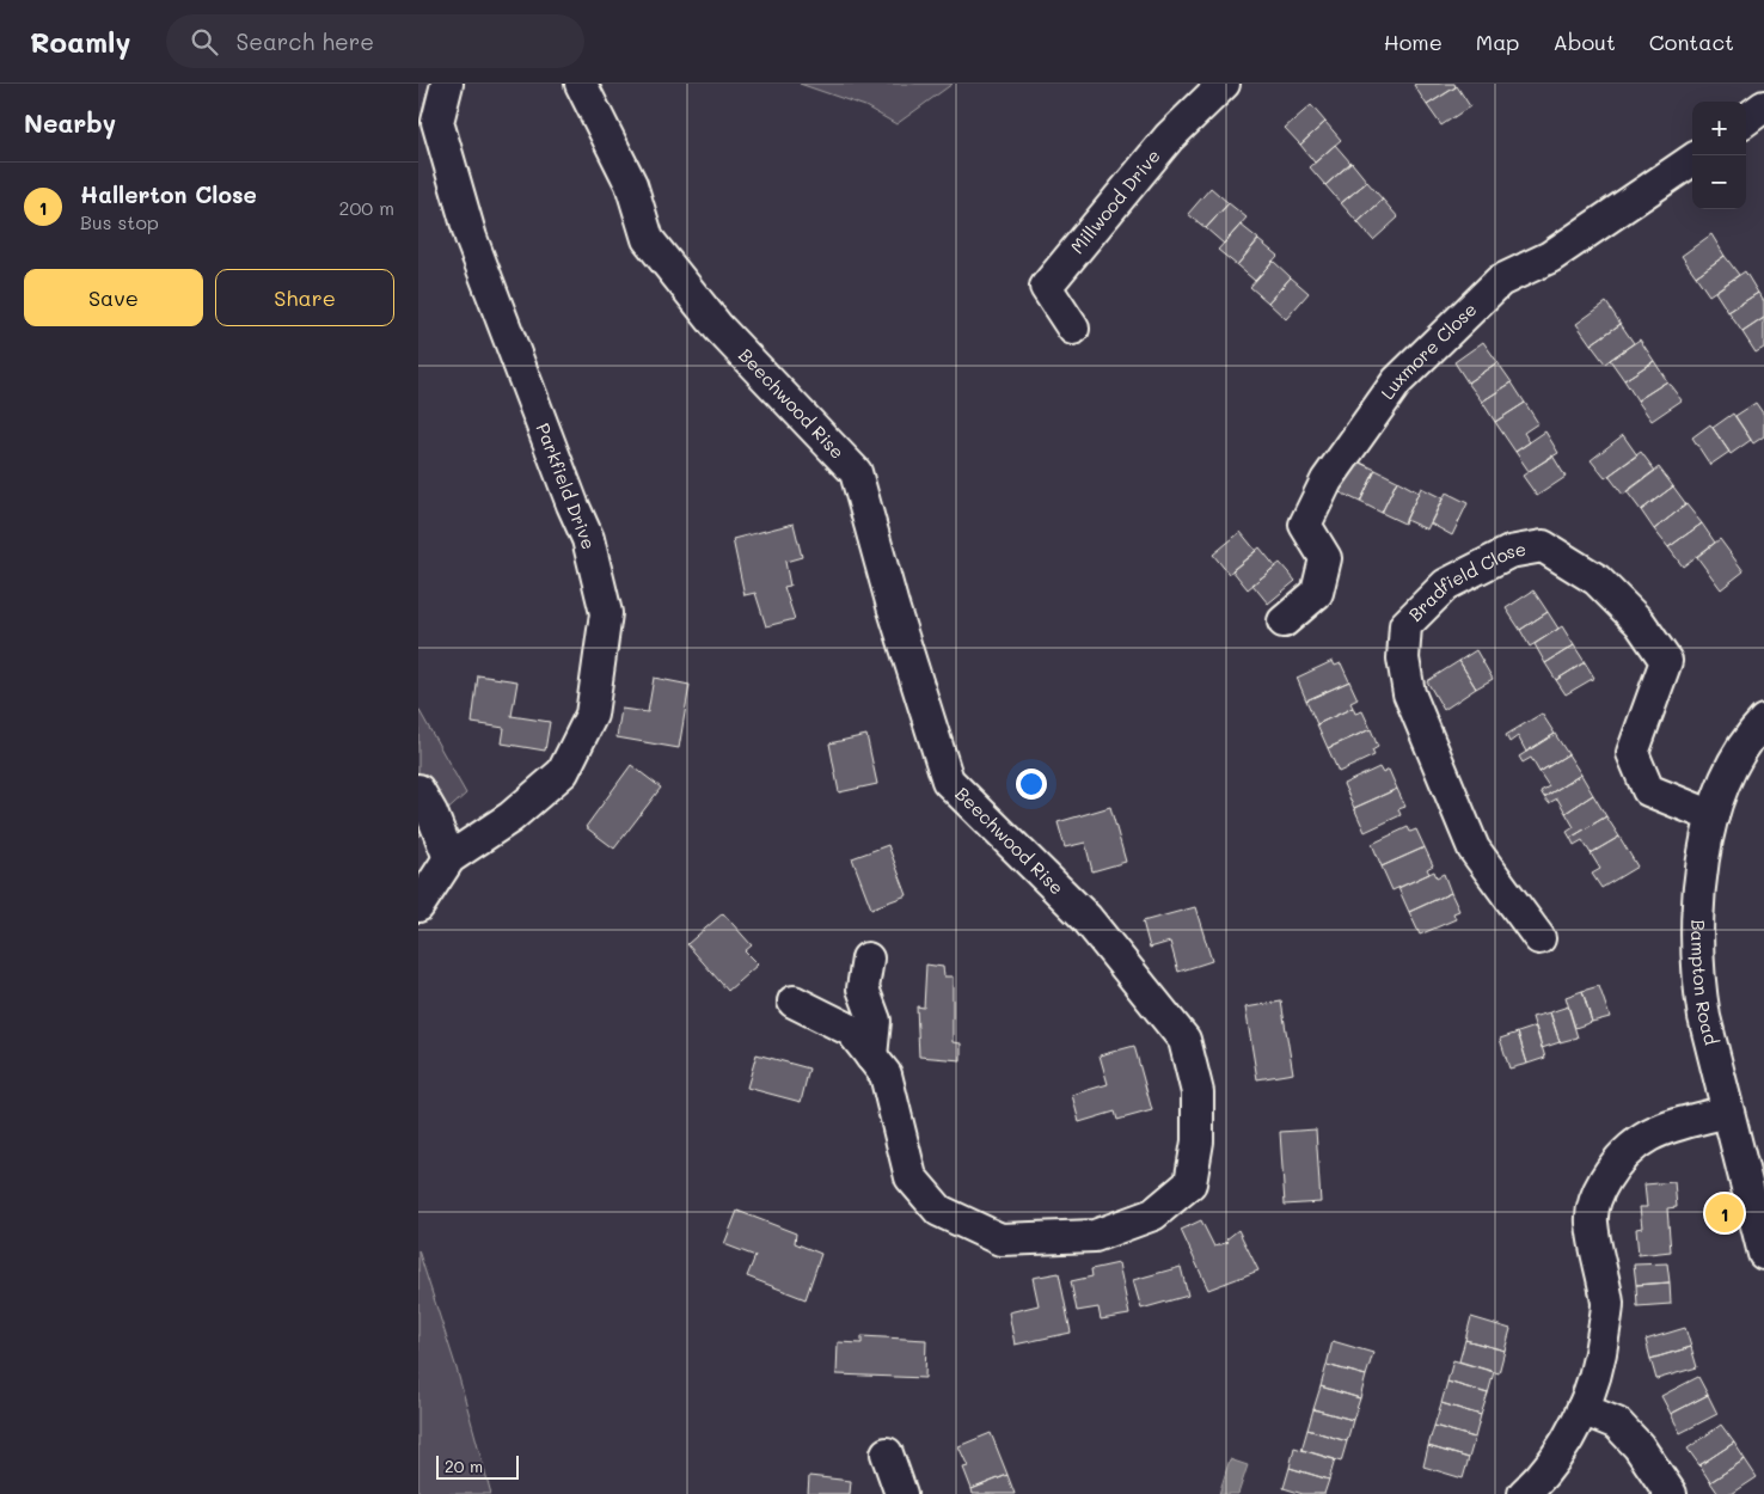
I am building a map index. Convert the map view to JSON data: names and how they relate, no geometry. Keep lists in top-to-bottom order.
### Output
{
  "streets": {
    "street": [
      "Millwood Drive",
      "Luxmore Close",
      "Beechwood Rise",
      "Parkfield Drive",
      "Bradfield Close",
      "Bampton Road"
    ]
  },
  "crossings": [
    ["Bradfield Close", "Bampton Road"]
  ],
  "scale_bar": "20 m",
  "page": {
    "header": "Roamly",
    "search": "Search here",
    "nav": [
      "Home",
      "Map",
      "About",
      "Contact"
    ],
    "heading": "Nearby",
    "map_buttons": ["+", "−"],
    "list": [
      {
        "mark": "1",
        "name": "Hallerton Close",
        "note": "Bus stop",
        "value": "200 m"
      }
    ],
    "buttons": ["Save", "Share"],
    "pins": "1",
    "scale": "20 m"
  }
}
